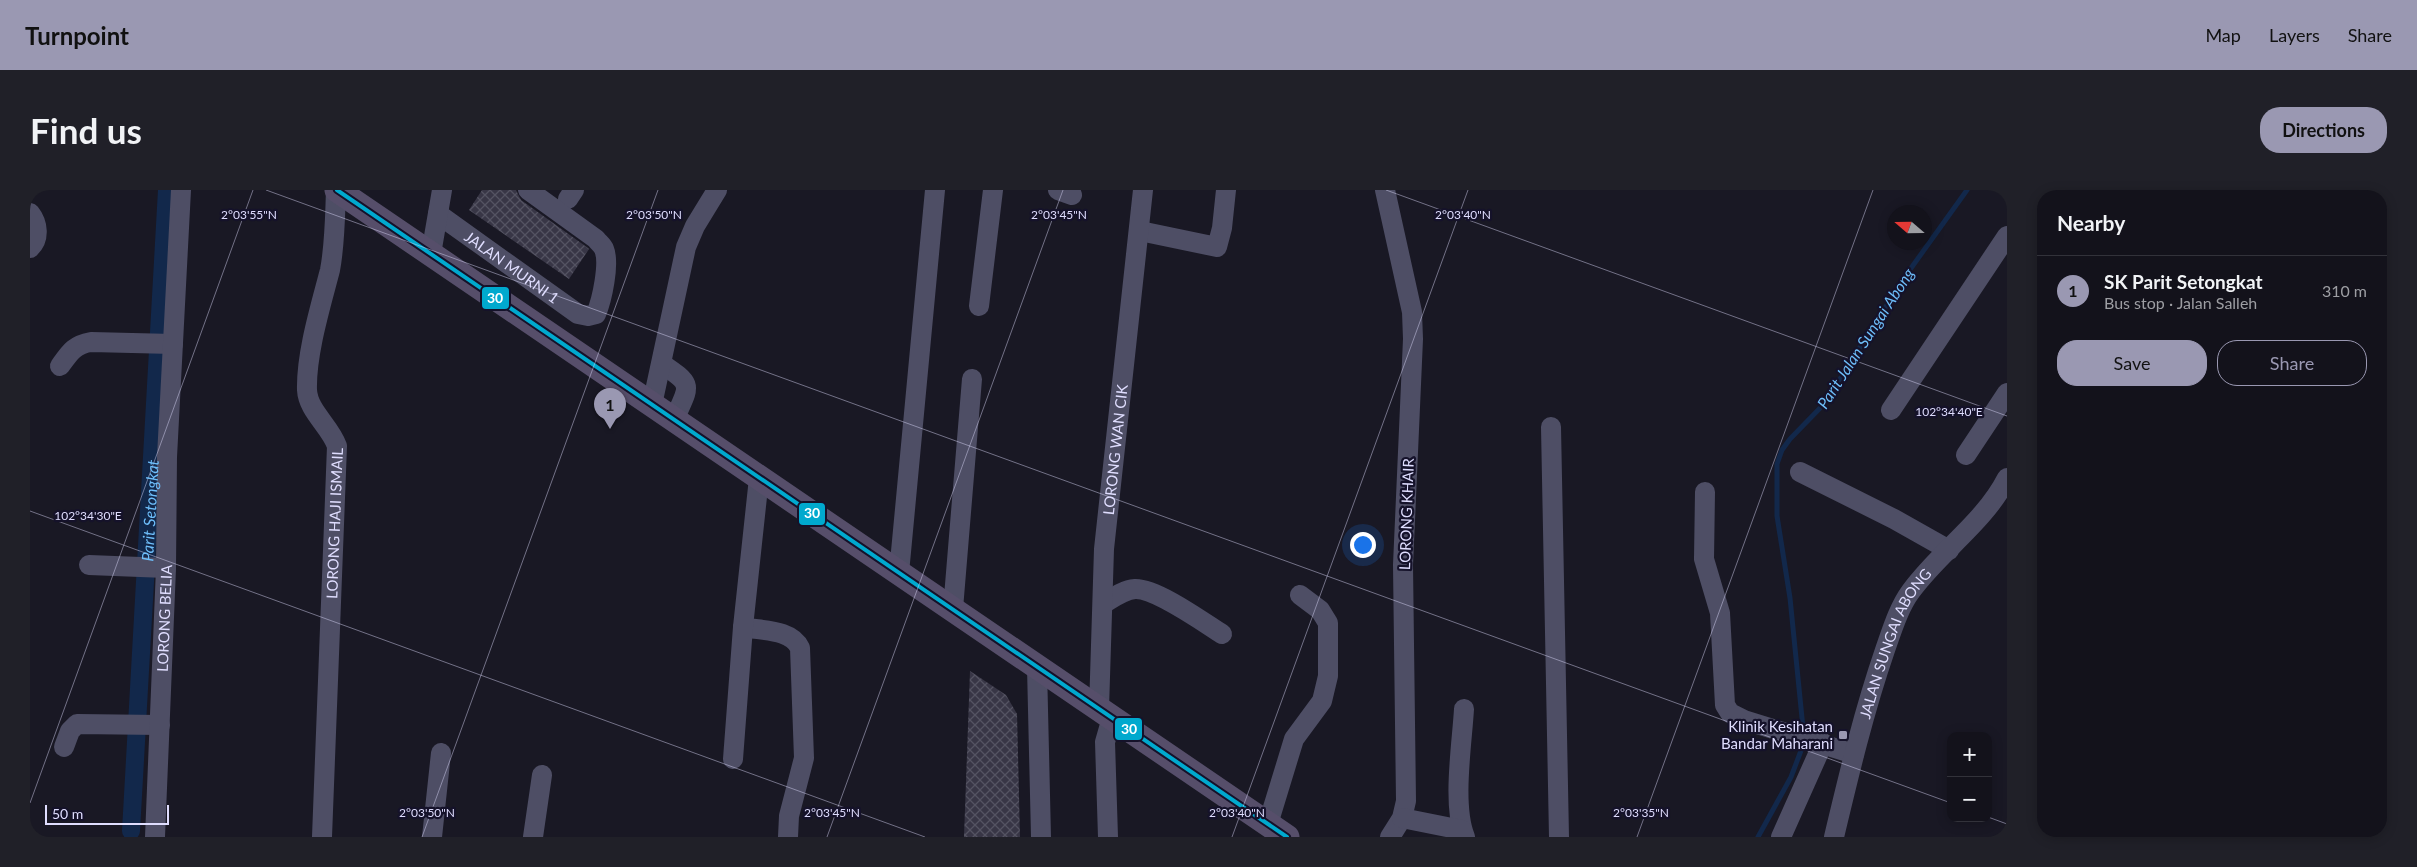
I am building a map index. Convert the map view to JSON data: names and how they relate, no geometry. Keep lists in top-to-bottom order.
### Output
{
  "streets": {
    "street": [
      "JALAN MURNI 1",
      "LORONG WAN CIK",
      "LORONG KHAIR",
      "LORONG HAJI ISMAIL",
      "LORONG BELIA",
      "JALAN SUNGAI ABONG"
    ]
  },
  "water": ["Parit Jalan Sungai Abong", "Parit Setongkat"],
  "places": {
    "transit": ["Klinik Kesihatan Bandar Maharani"]
  },
  "lines": ["transit line 30"],
  "scale_bar": "50 m",
  "north": "left",
  "page": {
    "header": "Turnpoint",
    "nav": ["Map", "Layers", "Share"],
    "buttons": [
      "Directions",
      ["Save", "Share"]
    ],
    "title": "Find us",
    "heading": "Nearby",
    "list": [
      {
        "mark": "1",
        "name": "SK Parit Setongkat",
        "note": "Bus stop · Jalan Salleh",
        "value": "310 m"
      }
    ],
    "pins": "1",
    "map_buttons": ["+", "−"],
    "scale": "50 m"
  },
  "coordinates": [
    "2°03'55\"N",
    "2°03'50\"N",
    "2°03'45\"N",
    "2°03'40\"N",
    "102°34'40\"E",
    "102°34'30\"E",
    "2°03'35\"N"
  ]
}
